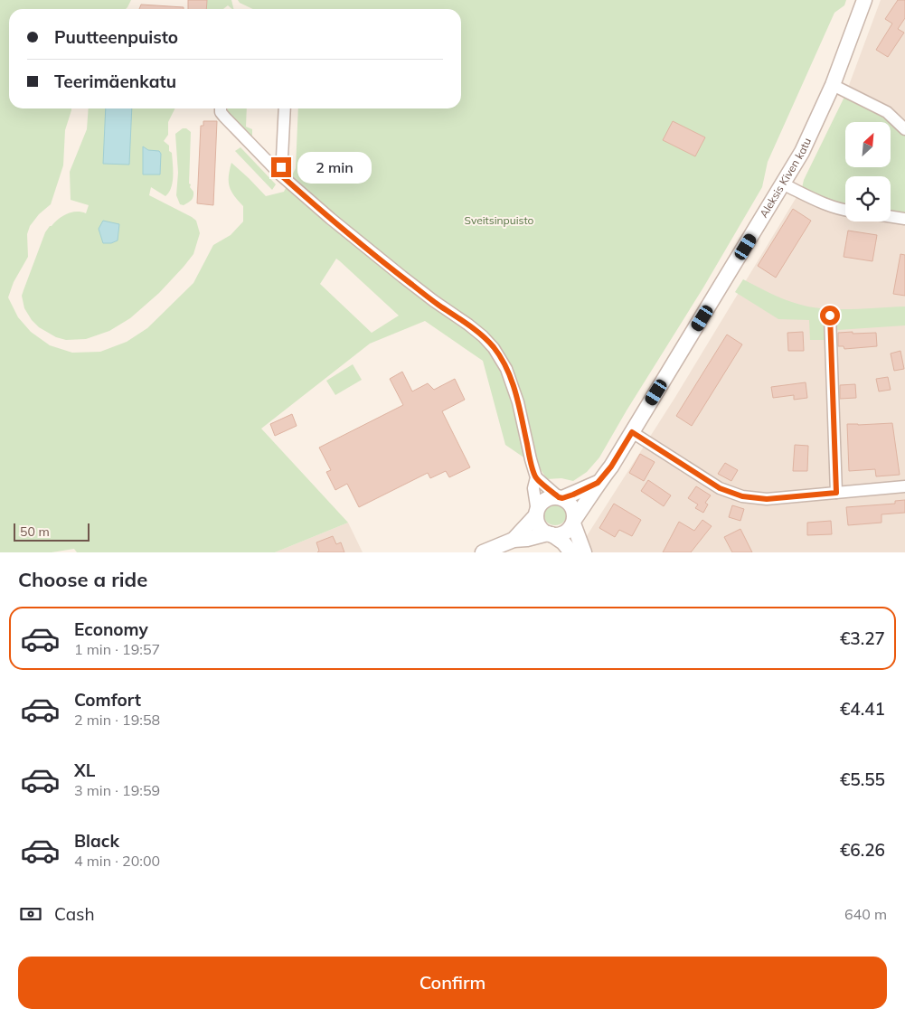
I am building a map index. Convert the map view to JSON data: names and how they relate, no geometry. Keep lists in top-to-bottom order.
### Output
{
  "streets": {
    "street": ["Aleksis Kiven katu"]
  },
  "parks": ["Sveitsinpuisto"],
  "scale_bar": "50 m",
  "north": "top right",
  "page": {
    "banner": ["Puutteenpuisto", "Teerimäenkatu"],
    "bubble": "2 min",
    "scale": "50 m",
    "heading": "Choose a ride",
    "list": [
      {
        "name": "Economy",
        "note": "1 min · 19:57",
        "value": "€3.27"
      },
      {
        "name": "Comfort",
        "note": "2 min · 19:58",
        "value": "€4.41"
      },
      {
        "name": "XL",
        "note": "3 min · 19:59",
        "value": "€5.55"
      },
      {
        "name": "Black",
        "note": "4 min · 20:00",
        "value": "€6.26"
      }
    ],
    "pay": ["Cash", "640 m"],
    "buttons": "Confirm"
  }
}
